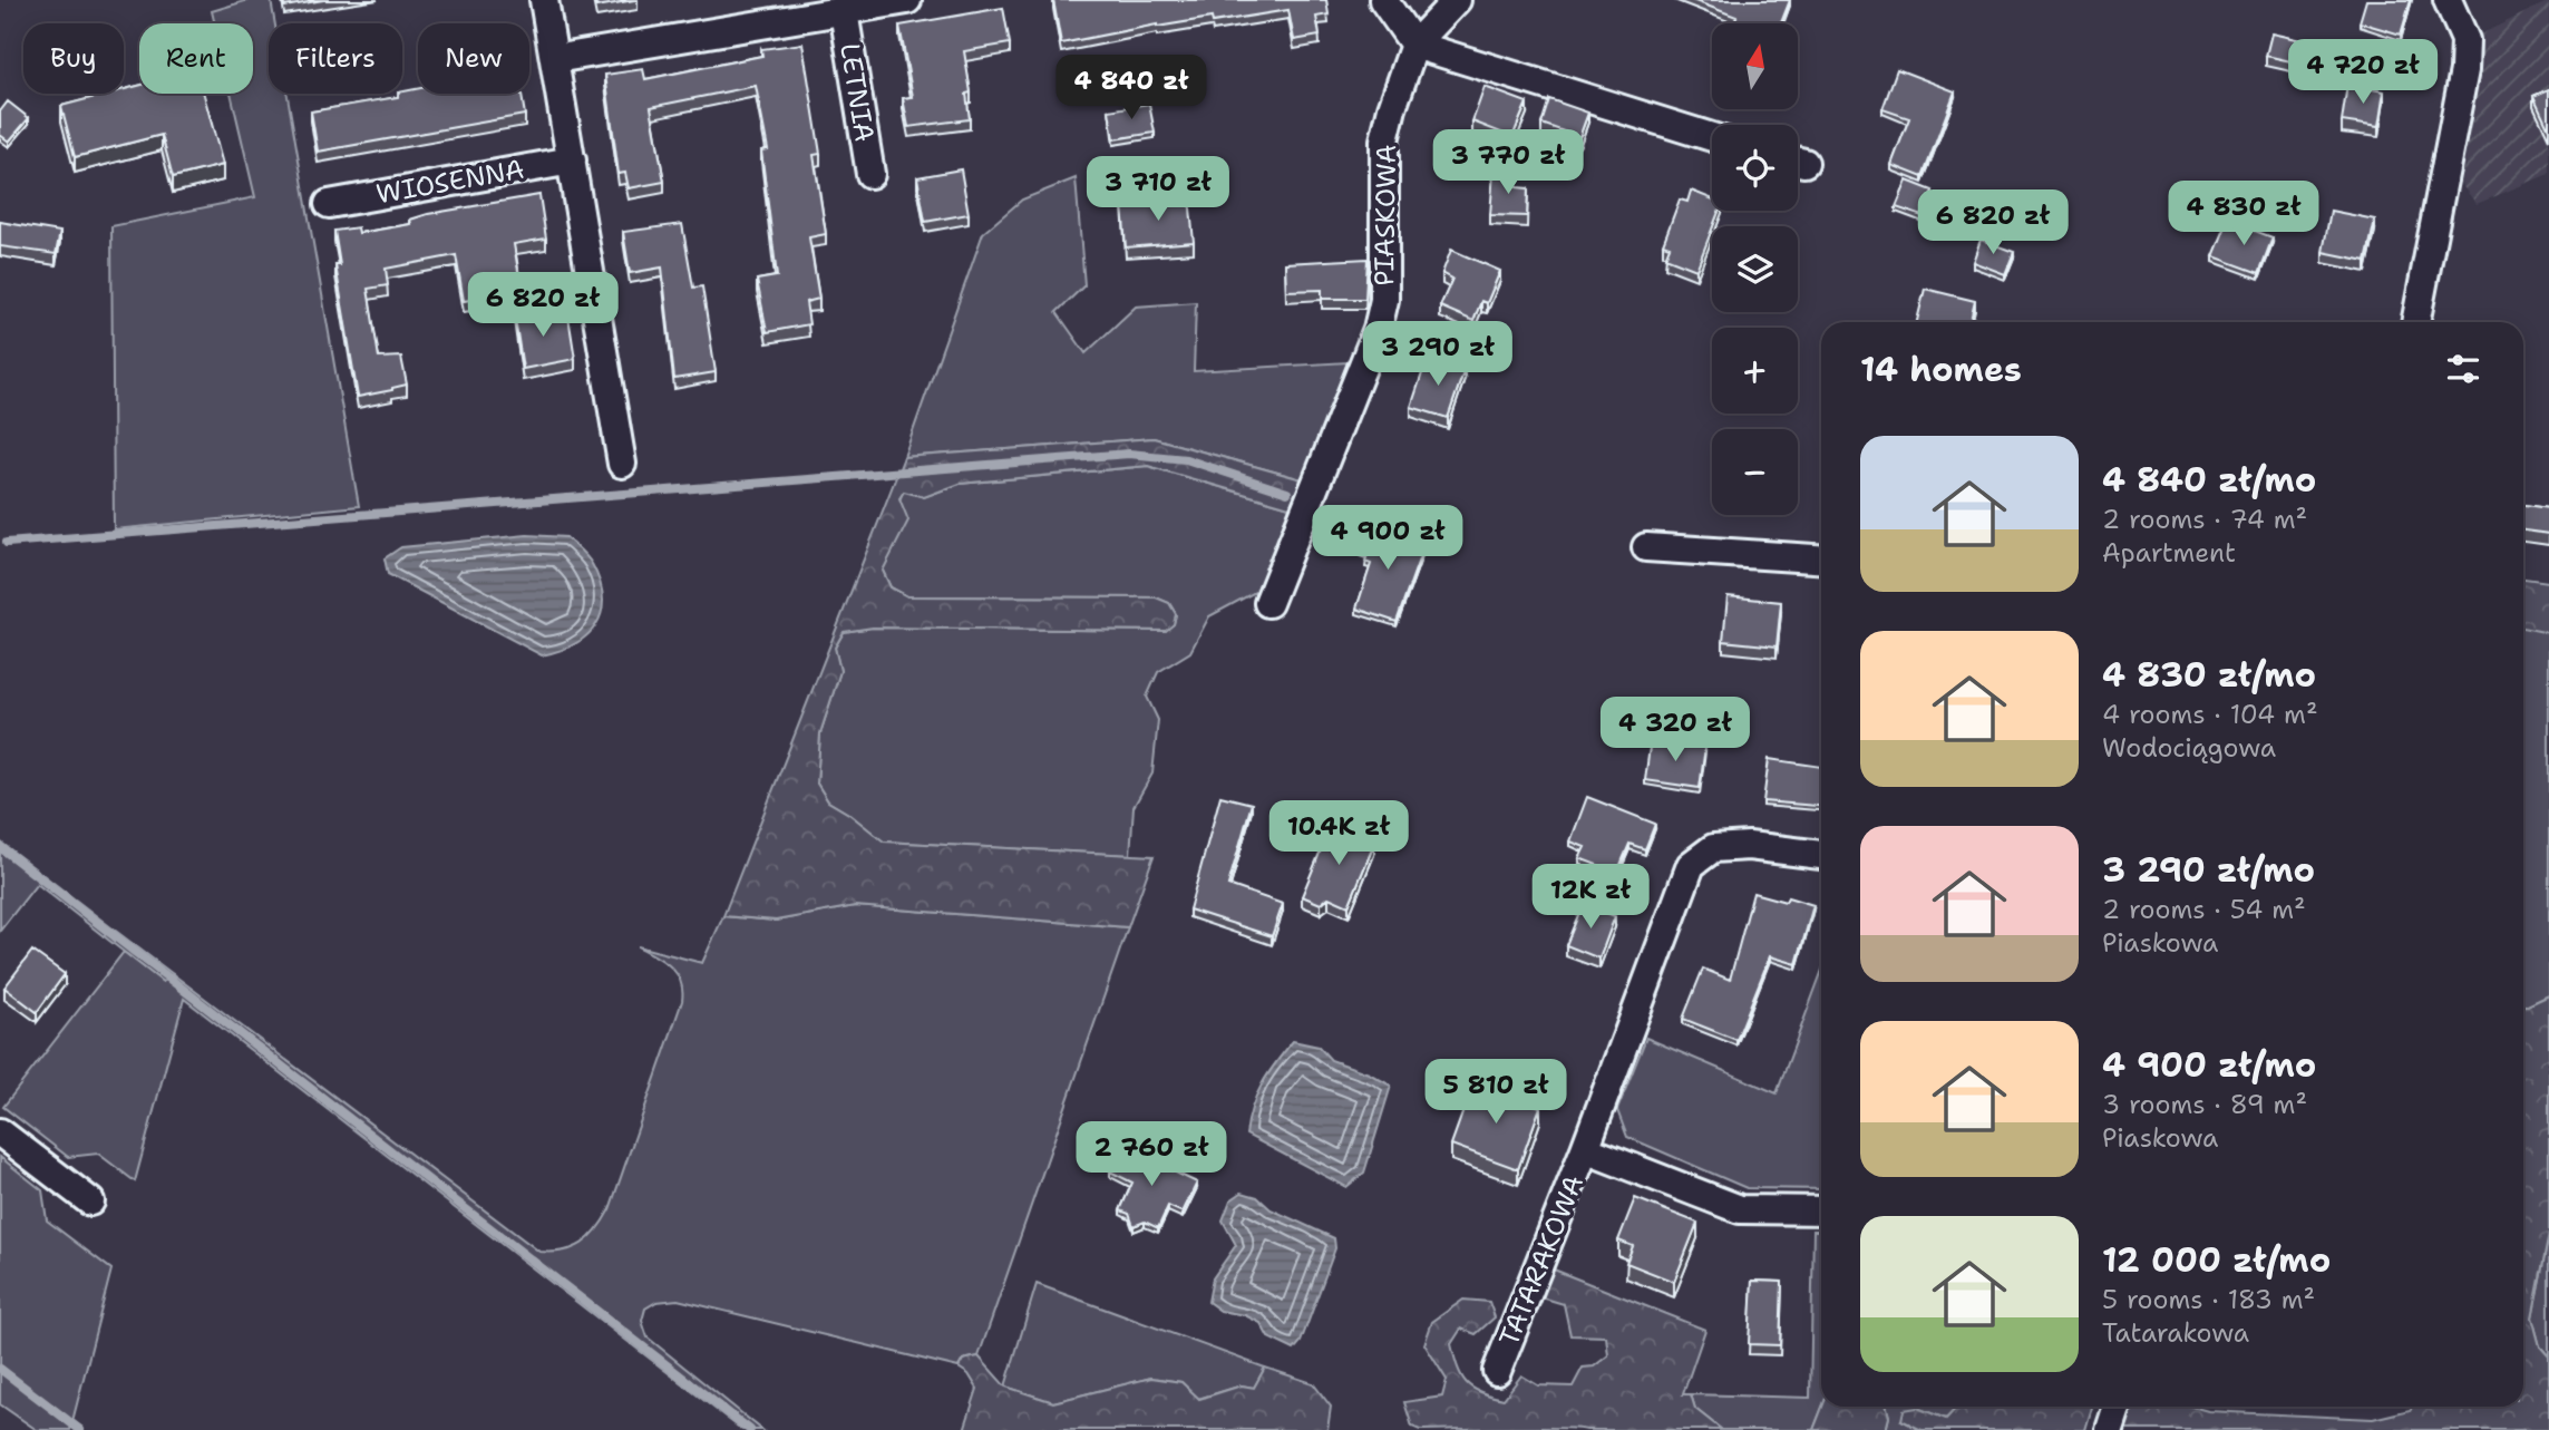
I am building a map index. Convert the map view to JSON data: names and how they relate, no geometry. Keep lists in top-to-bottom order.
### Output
{
  "streets": {
    "street": [
      "LETNIA",
      "WIOSENNA",
      "PIASKOWA",
      "TATARAKOWA"
    ]
  },
  "north": "top",
  "page": {
    "map_buttons": ["+", "−"],
    "chip": [
      "Buy",
      "Rent",
      "Filters",
      "New"
    ],
    "price": [
      "4 720 zł",
      "4 840 zł",
      "3 770 zł",
      "3 710 zł",
      "4 830 zł",
      "6 820 zł",
      "6 820 zł",
      "3 290 zł",
      "4 900 zł",
      "4 320 zł",
      "10.4K zł",
      "12K zł",
      "5 810 zł",
      "2 760 zł"
    ],
    "heading": "14 homes",
    "list": [
      {
        "name": "4 840 zł/mo",
        "note": "2 rooms · 74 m² · Apartment"
      },
      {
        "name": "4 830 zł/mo",
        "note": "4 rooms · 104 m² · Wodociągowa"
      },
      {
        "name": "3 290 zł/mo",
        "note": "2 rooms · 54 m² · Piaskowa"
      },
      {
        "name": "4 900 zł/mo",
        "note": "3 rooms · 89 m² · Piaskowa"
      },
      {
        "name": "12 000 zł/mo",
        "note": "5 rooms · 183 m² · Tatarakowa"
      }
    ]
  }
}
